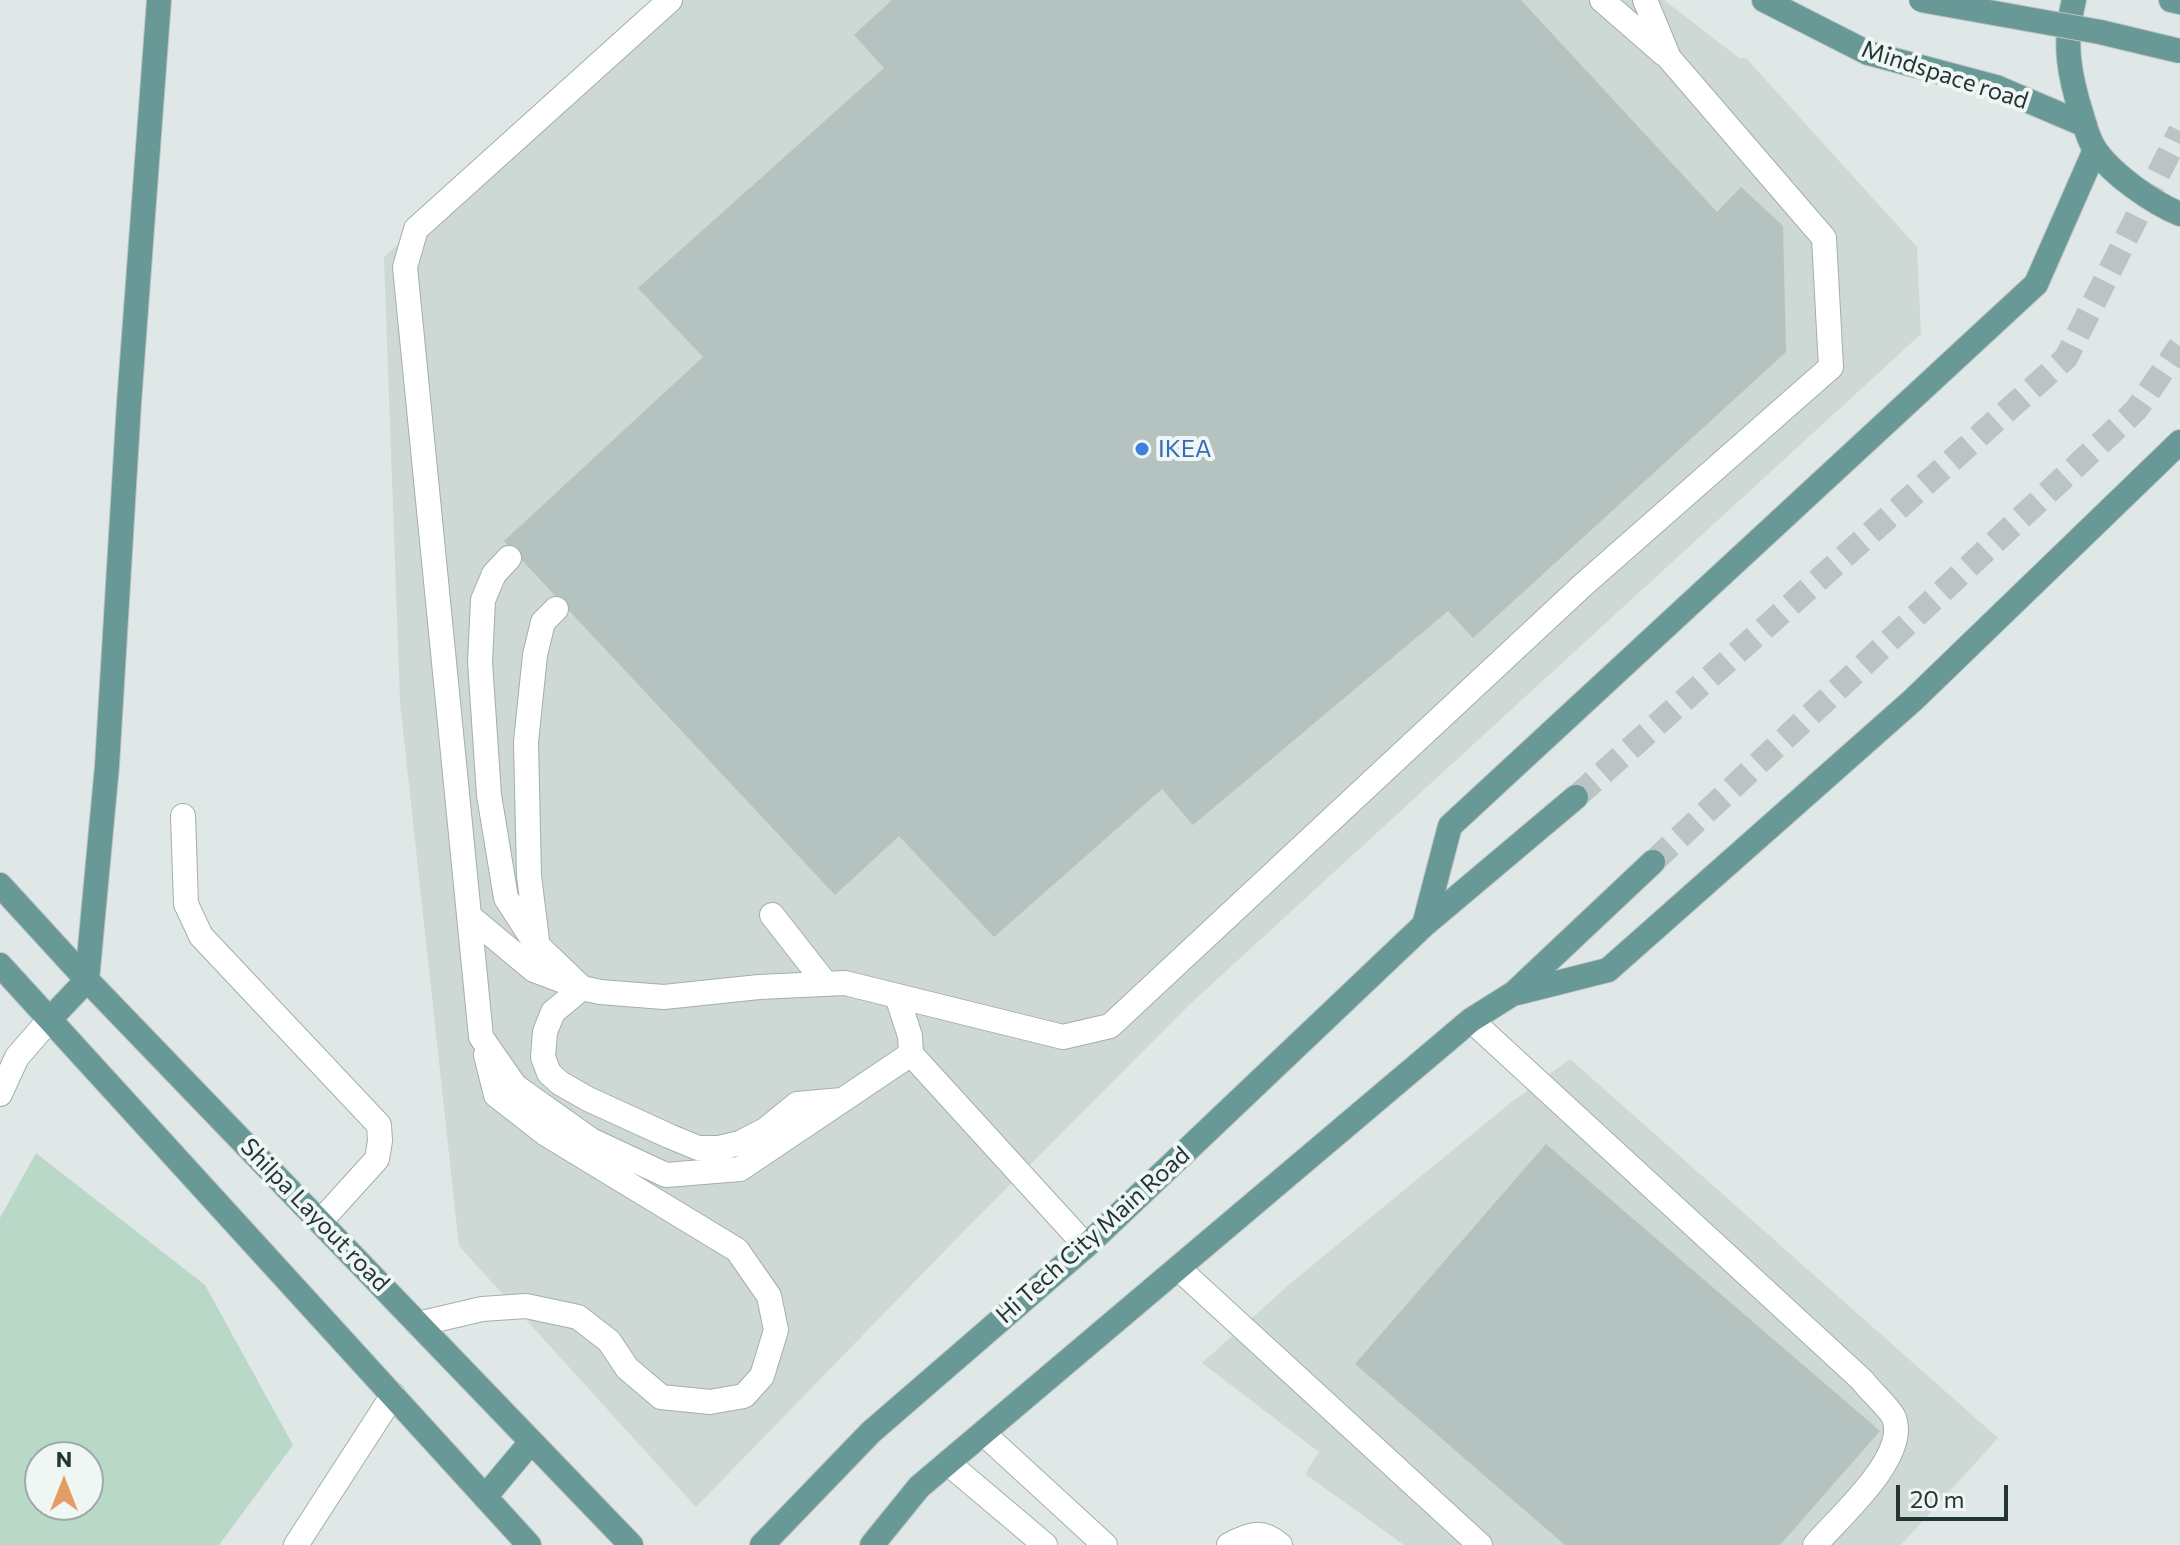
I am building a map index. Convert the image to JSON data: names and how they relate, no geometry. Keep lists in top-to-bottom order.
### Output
{
  "streets": {
    "main road": ["Mindspace road", "Shilpa Layout road", "Hi Tech City Main Road"]
  },
  "places": ["IKEA"],
  "scale_bar": "20 m",
  "north": "top"
}
